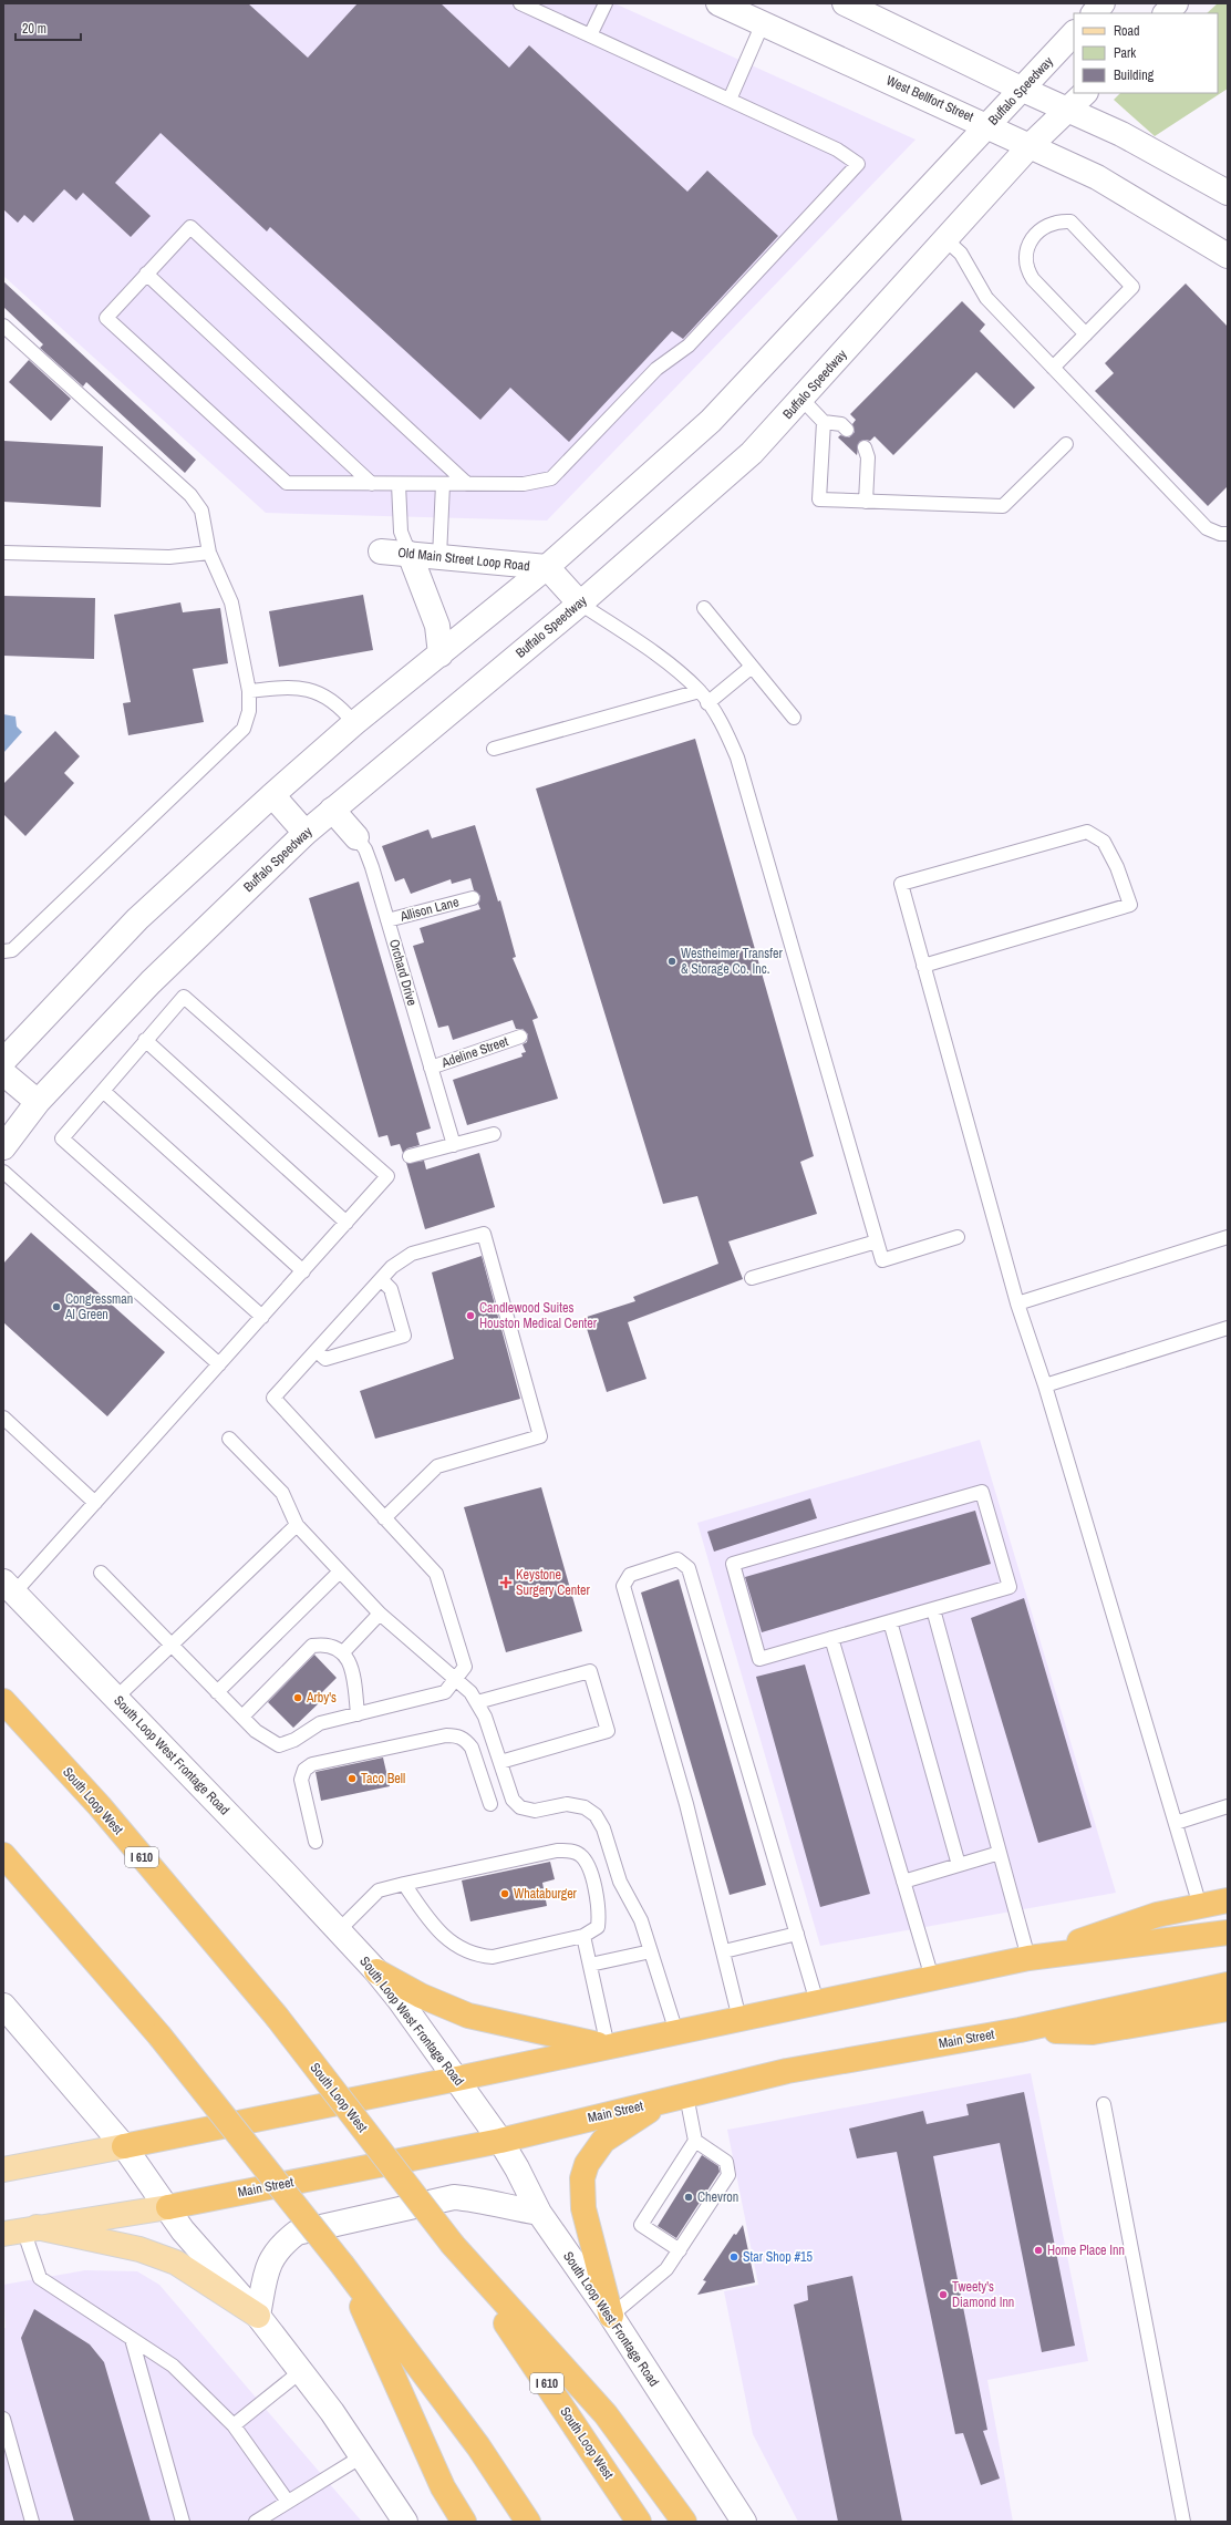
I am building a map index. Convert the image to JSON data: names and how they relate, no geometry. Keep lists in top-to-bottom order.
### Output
{
  "streets": {
    "highway": ["South Loop West", "I 610", "Main Street"],
    "main road": [
      "Buffalo Speedway",
      "West Bellfort Street",
      "Old Main Street Loop Road",
      "Orchard Drive",
      "South Loop West Frontage Road"
    ],
    "lane": ["Allison Lane", "Adeline Street"]
  },
  "crossings": [
    ["Buffalo Speedway", "West Bellfort Street"],
    ["Buffalo Speedway", "Old Main Street Loop Road"],
    ["Buffalo Speedway", "Orchard Drive"],
    ["Allison Lane", "Orchard Drive"],
    ["Orchard Drive", "Adeline Street"],
    ["South Loop West Frontage Road", "Main Street"]
  ],
  "places": {
    "other": [
      "Westheimer Transfer & Storage Co. Inc.",
      "Congressman Al Green",
      "Candlewood Suites Houston Medical Center",
      "Arby's",
      "Taco Bell",
      "Whataburger",
      "Chevron",
      "Home Place Inn",
      "Star Shop #15",
      "Tweety's Diamond Inn"
    ],
    "health": ["Keystone Surgery Center"]
  },
  "legend": ["Road", "Park", "Building"],
  "scale_bar": "20 m"
}
